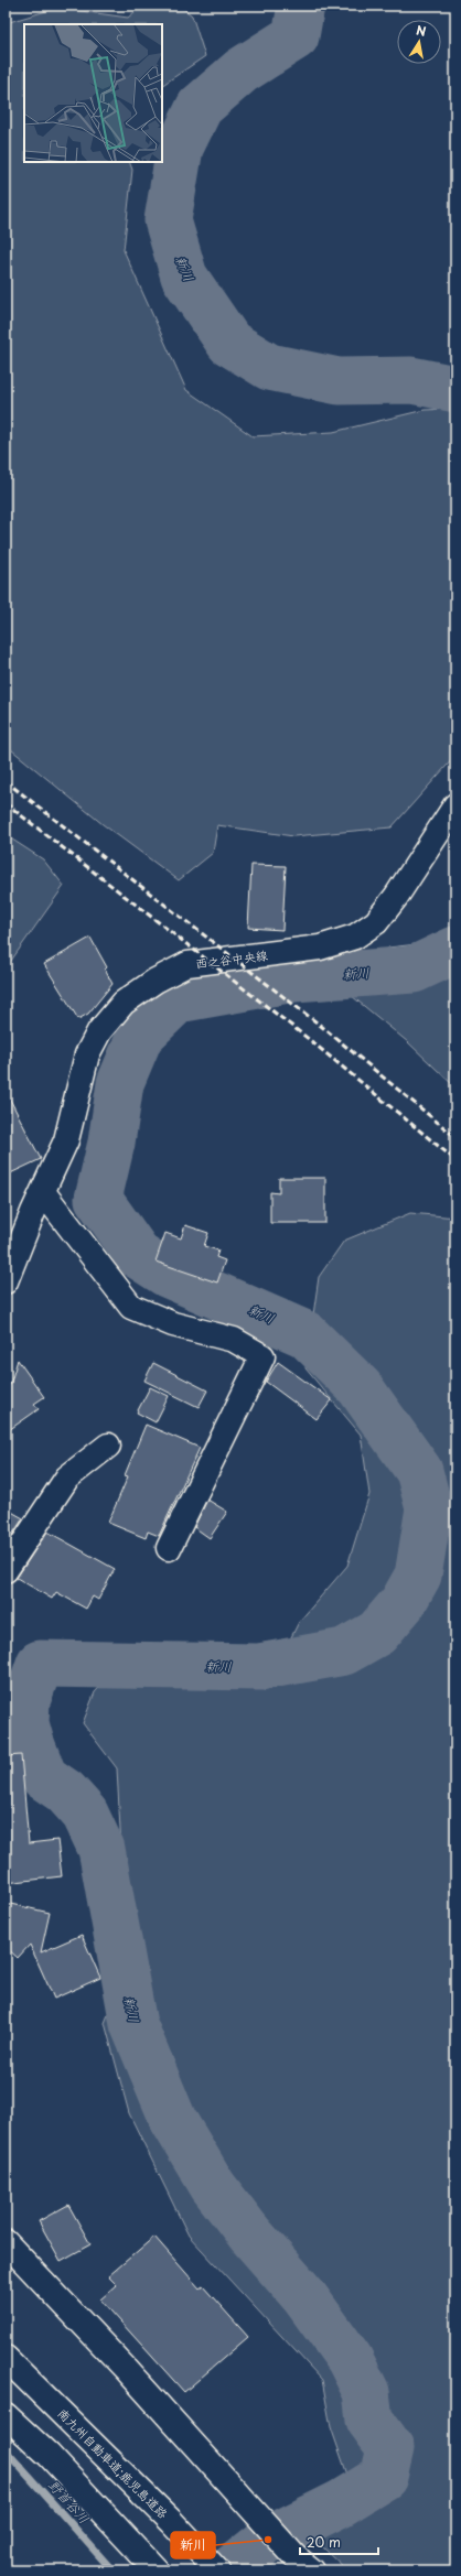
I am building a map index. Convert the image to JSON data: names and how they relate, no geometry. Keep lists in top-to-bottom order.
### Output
{
  "streets": {
    "main road": ["西之谷中央線", "南九州自動車道;鹿児島道路"]
  },
  "water": ["新川", "野首谷川"],
  "places": ["新川"],
  "scale_bar": "20 m",
  "north": "top"
}
